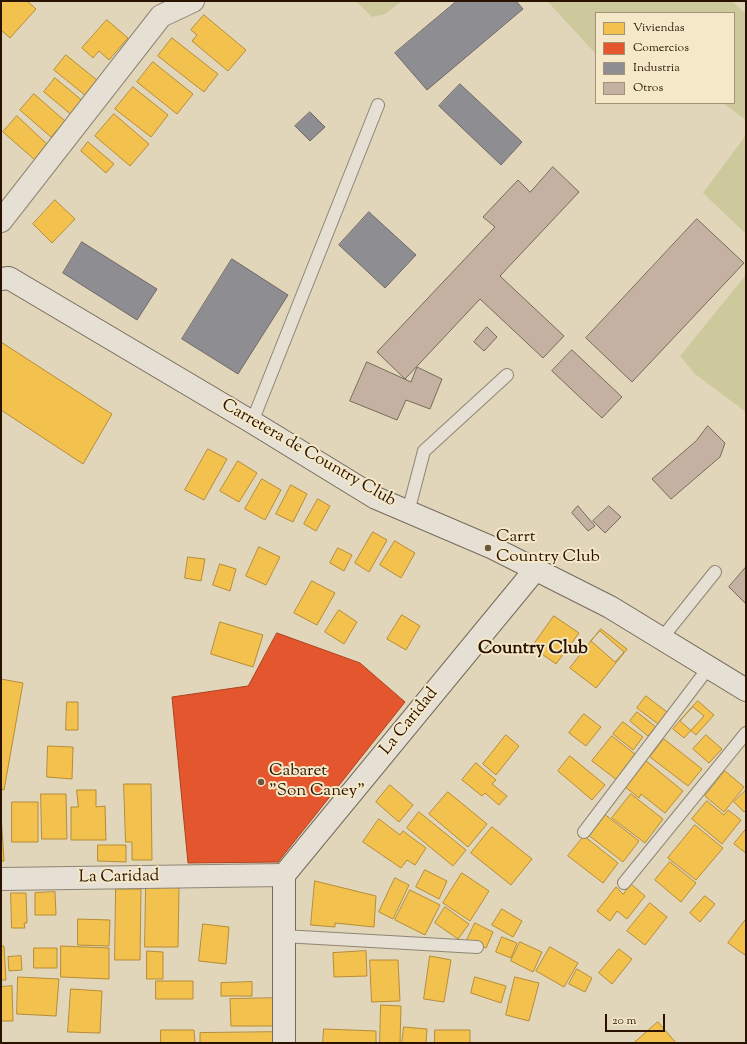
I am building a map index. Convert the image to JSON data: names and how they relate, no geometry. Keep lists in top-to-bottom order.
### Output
{
  "streets": {
    "street": ["Carretera de Country Club", "La Caridad"]
  },
  "crossings": [
    ["Carretera de Country Club", "La Caridad"]
  ],
  "districts": ["Country Club"],
  "places": ["Carrt Country Club", "Cabaret \"Son Caney\""],
  "legend": [
    "Viviendas",
    "Comercios",
    "Industria",
    "Otros"
  ],
  "scale_bar": "20 m"
}
